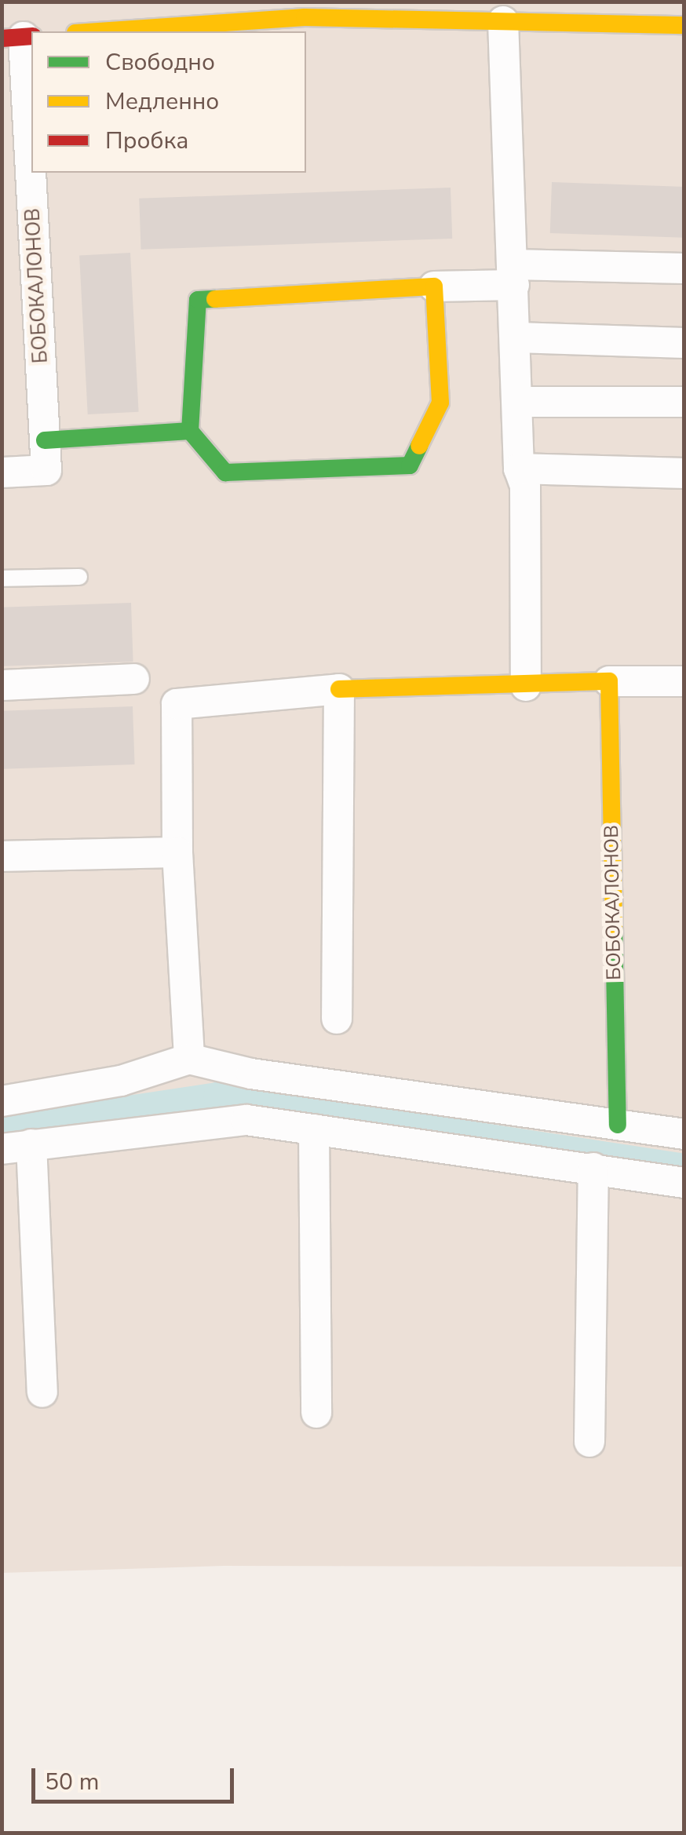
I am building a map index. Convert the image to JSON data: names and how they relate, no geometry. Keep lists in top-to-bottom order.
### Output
{
  "streets": {
    "street": ["БОБОКАЛОНОВ"]
  },
  "legend": ["Свободно", "Медленно", "Пробка"],
  "scale_bar": "50 m"
}
